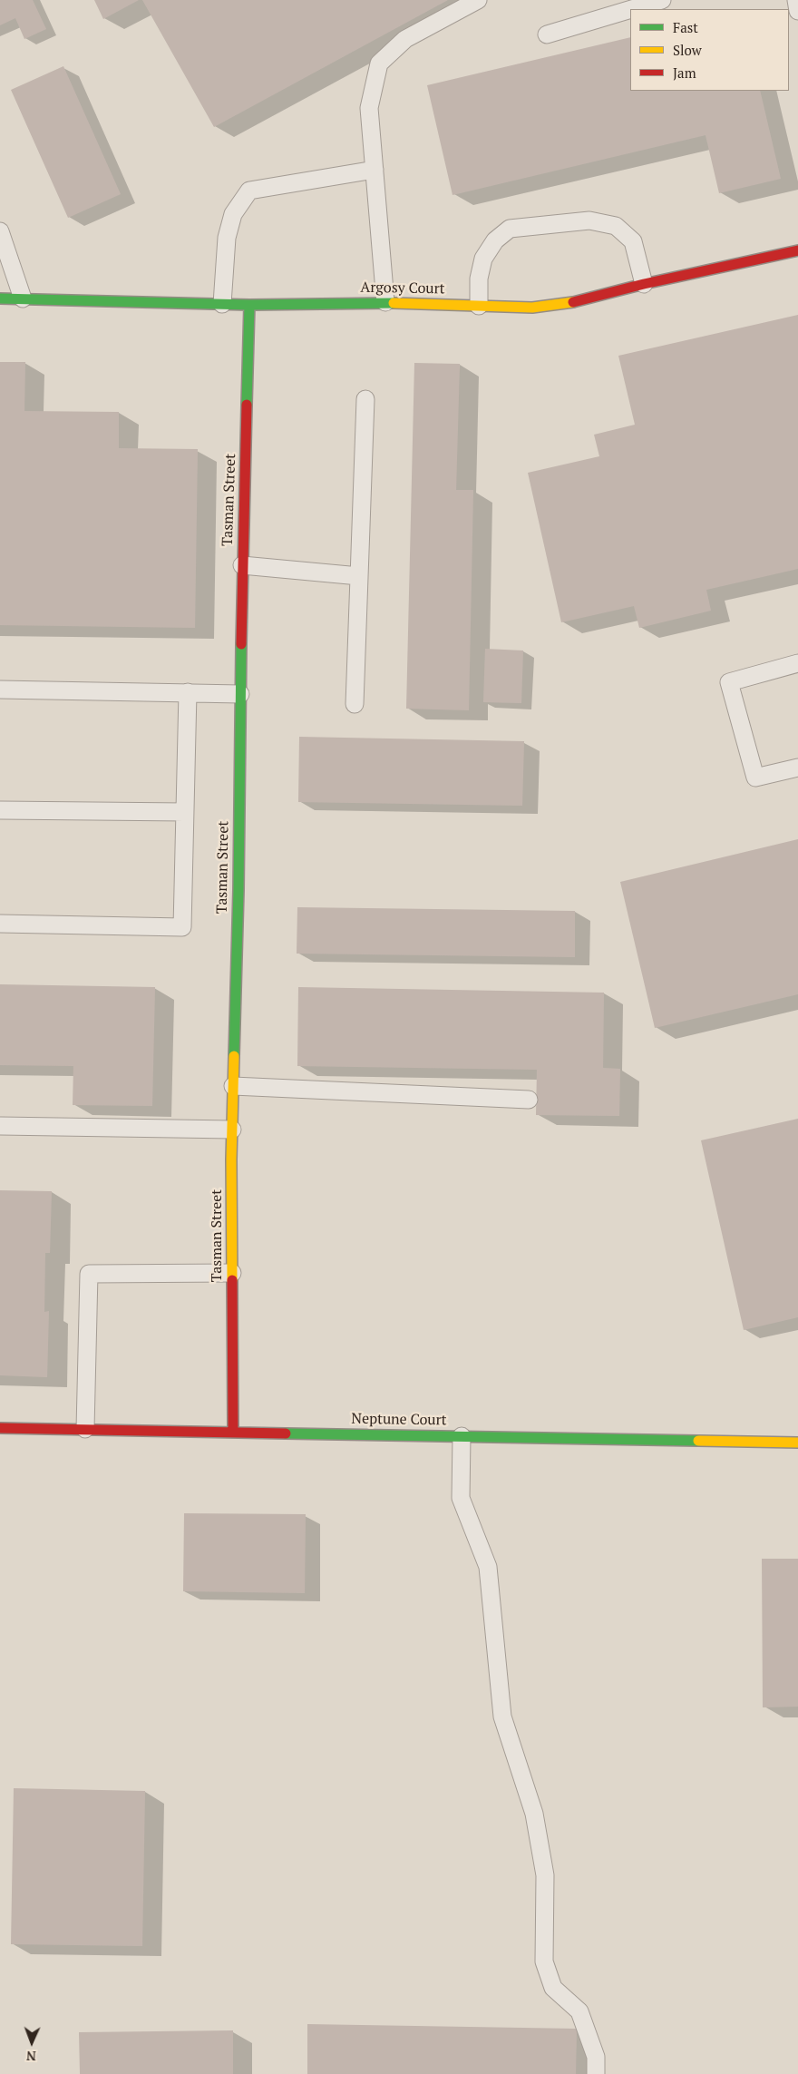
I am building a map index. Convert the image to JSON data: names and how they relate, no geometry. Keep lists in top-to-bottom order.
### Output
{
  "streets": {
    "street": ["Argosy Court", "Tasman Street", "Neptune Court"]
  },
  "crossings": [
    ["Argosy Court", "Tasman Street"],
    ["Tasman Street", "Neptune Court"]
  ],
  "legend": ["Fast", "Slow", "Jam"],
  "north": "bottom"
}
